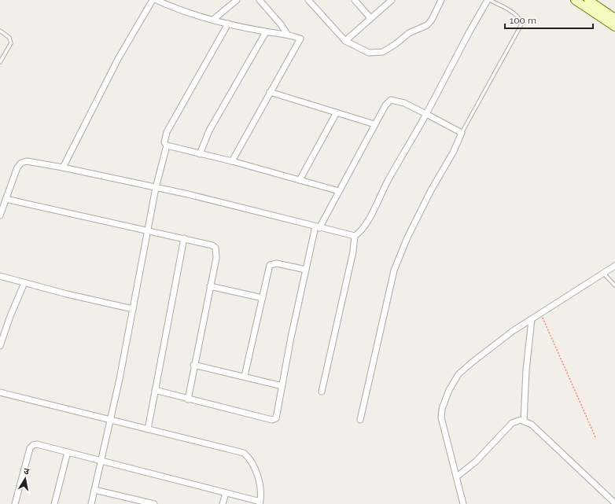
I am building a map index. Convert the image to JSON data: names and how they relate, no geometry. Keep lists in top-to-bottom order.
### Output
{
  "scale_bar": "100 m",
  "north": "top"
}
